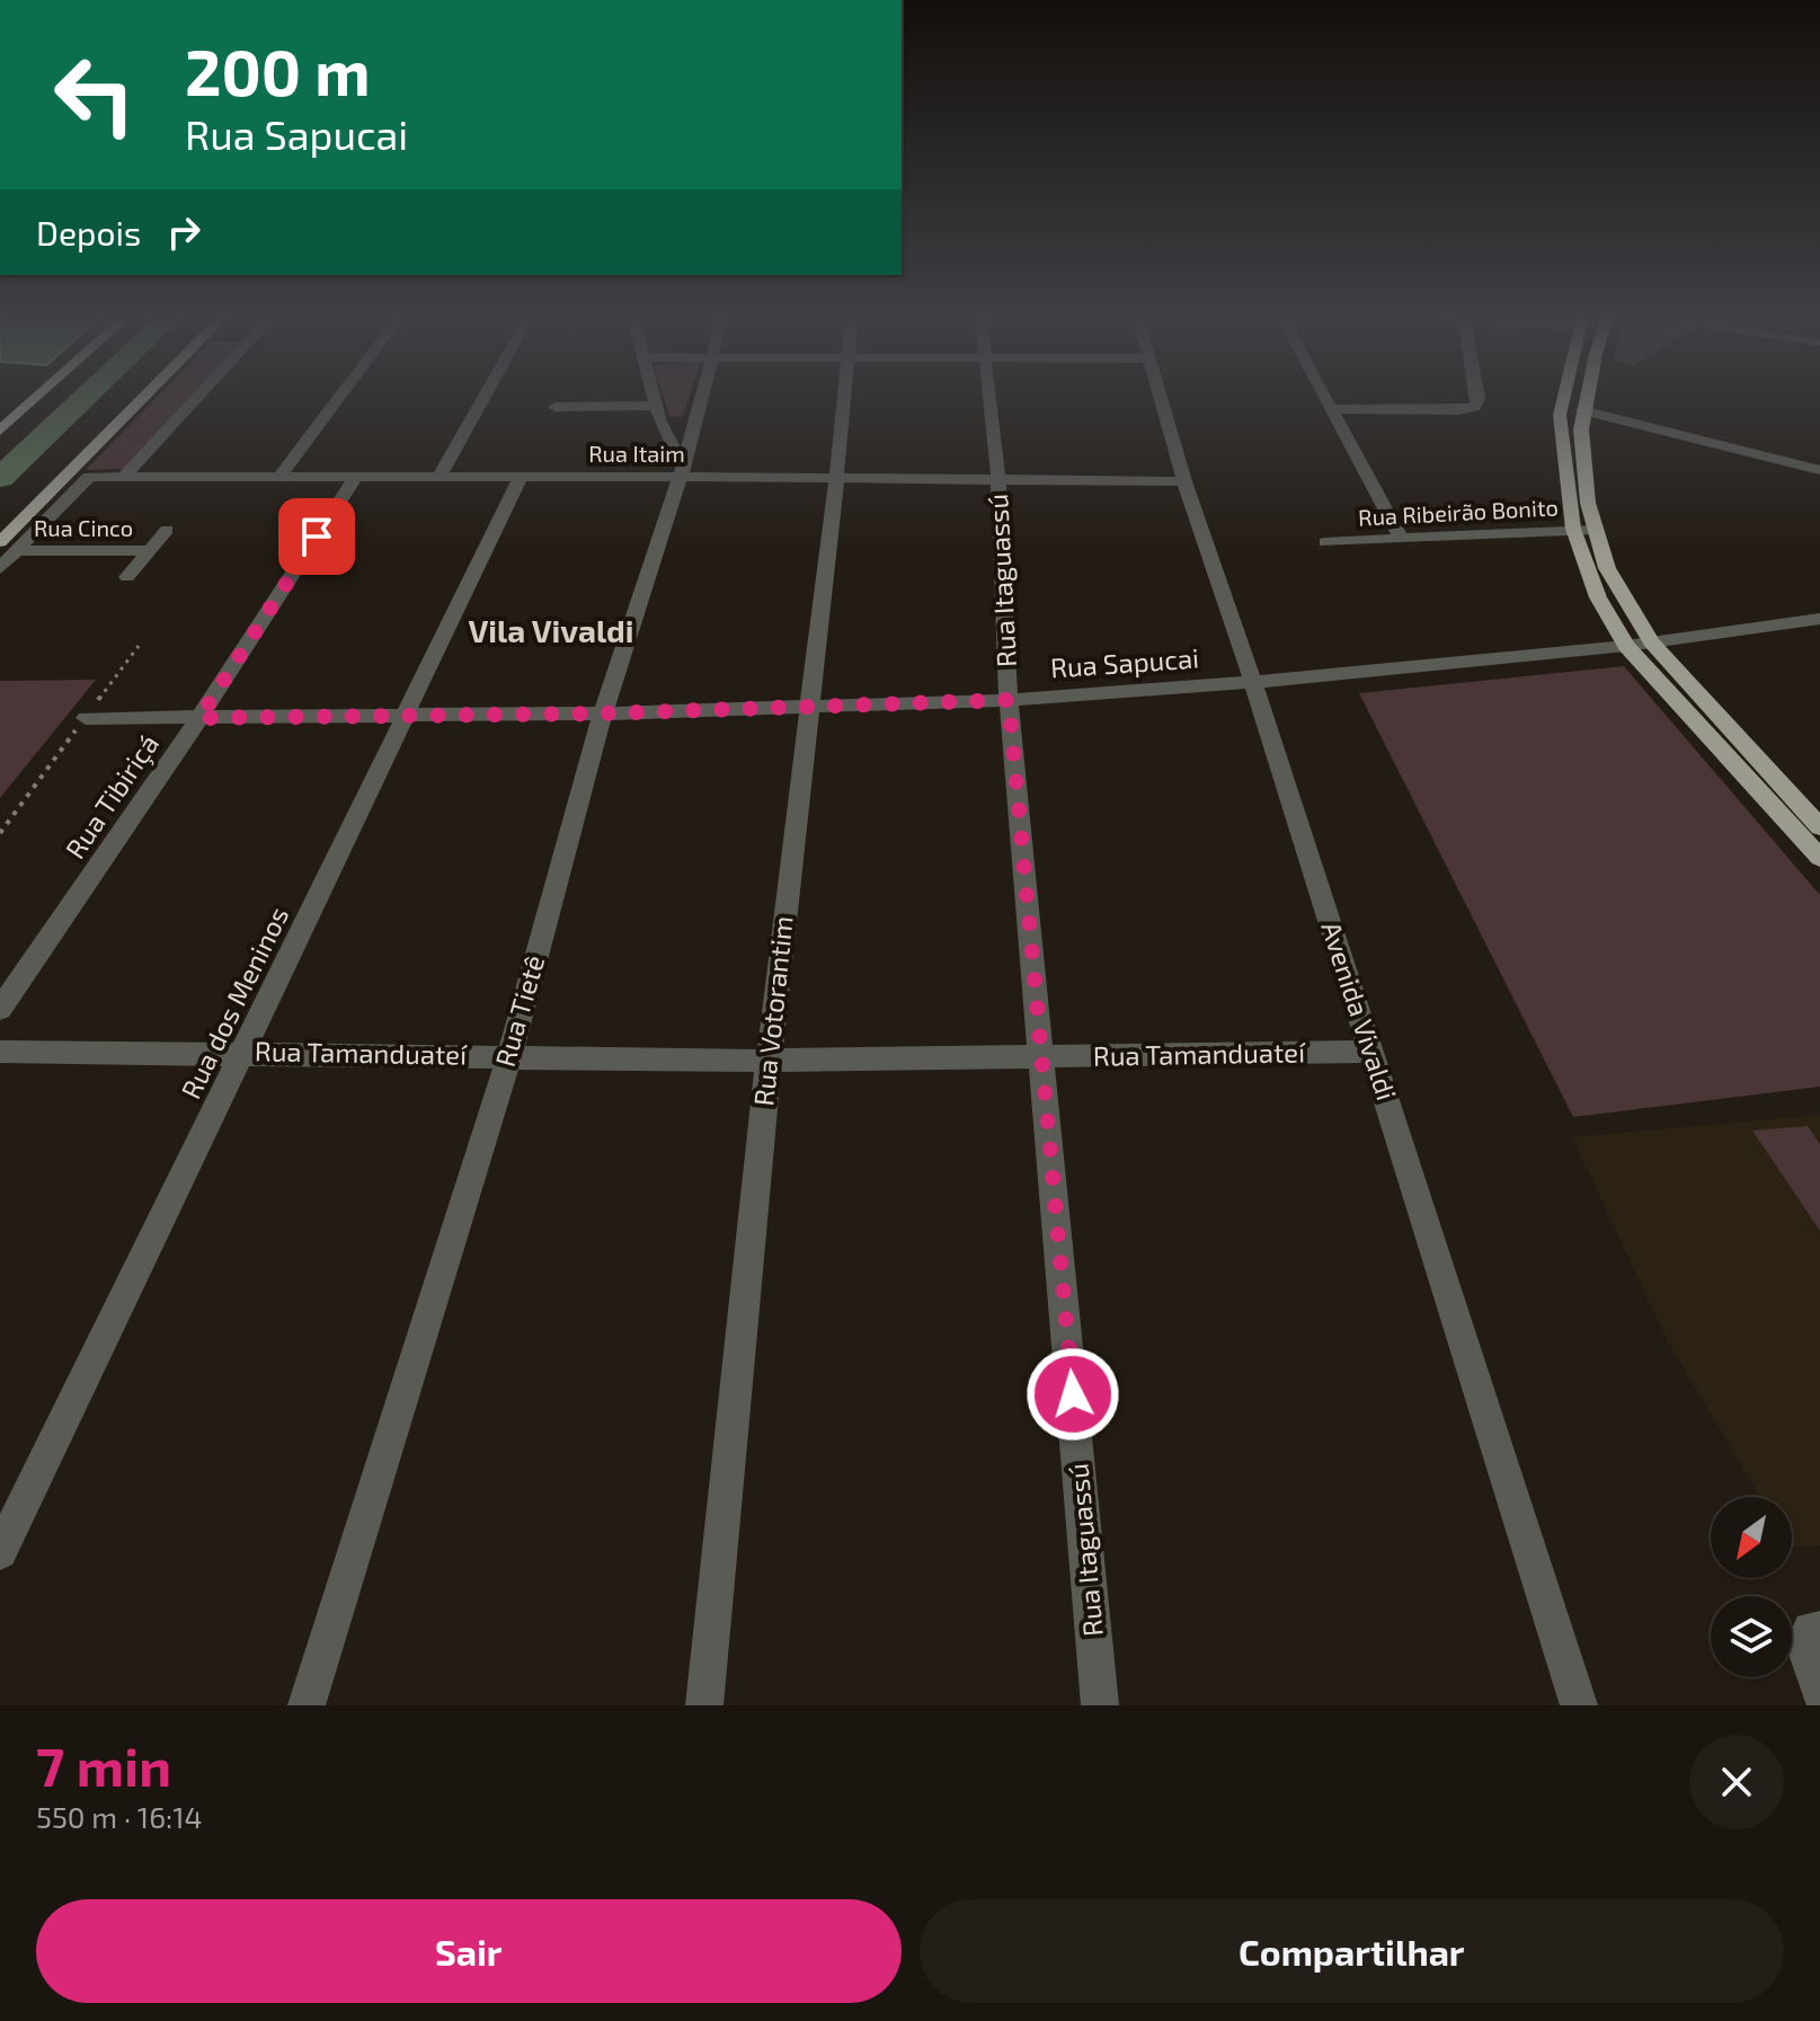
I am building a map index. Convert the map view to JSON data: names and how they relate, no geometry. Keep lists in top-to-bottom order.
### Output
{
  "streets": {
    "street": [
      "Rua Itaim",
      "Rua Ribeirão Bonito",
      "Rua Cinco",
      "Rua Itaguassú",
      "Rua Sapucai",
      "Rua Tibiriçá",
      "Rua dos Meninos",
      "Rua Tietê",
      "Rua Votorantim",
      "Avenida Vivaldi",
      "Rua Tamanduateí"
    ]
  },
  "crossings": [
    ["Rua Itaim", "Rua Cinco"],
    ["Rua Itaim", "Rua Itaguassú"],
    ["Rua Itaim", "Rua Tibiriçá"],
    ["Rua Itaim", "Rua dos Meninos"],
    ["Rua Itaim", "Rua Tietê"],
    ["Rua Itaim", "Rua Votorantim"],
    ["Rua Itaim", "Avenida Vivaldi"],
    ["Rua Itaguassú", "Rua Sapucai"],
    ["Rua Itaguassú", "Rua Tamanduateí"],
    ["Rua Sapucai", "Rua Tibiriçá"],
    ["Rua Sapucai", "Rua dos Meninos"],
    ["Rua Sapucai", "Rua Tietê"],
    ["Rua Sapucai", "Rua Votorantim"],
    ["Rua Sapucai", "Avenida Vivaldi"],
    ["Rua dos Meninos", "Rua Tamanduateí"],
    ["Rua Tietê", "Rua Tamanduateí"],
    ["Rua Votorantim", "Rua Tamanduateí"],
    ["Avenida Vivaldi", "Rua Tamanduateí"]
  ],
  "districts": ["Vila Vivaldi"],
  "north": "bottom left",
  "page": {
    "turn": ["200 m", "Rua Sapucai"],
    "then": "Depois",
    "heading": ["7 min", "550 m · 16:14"],
    "buttons": ["Sair", "Compartilhar"]
  }
}
